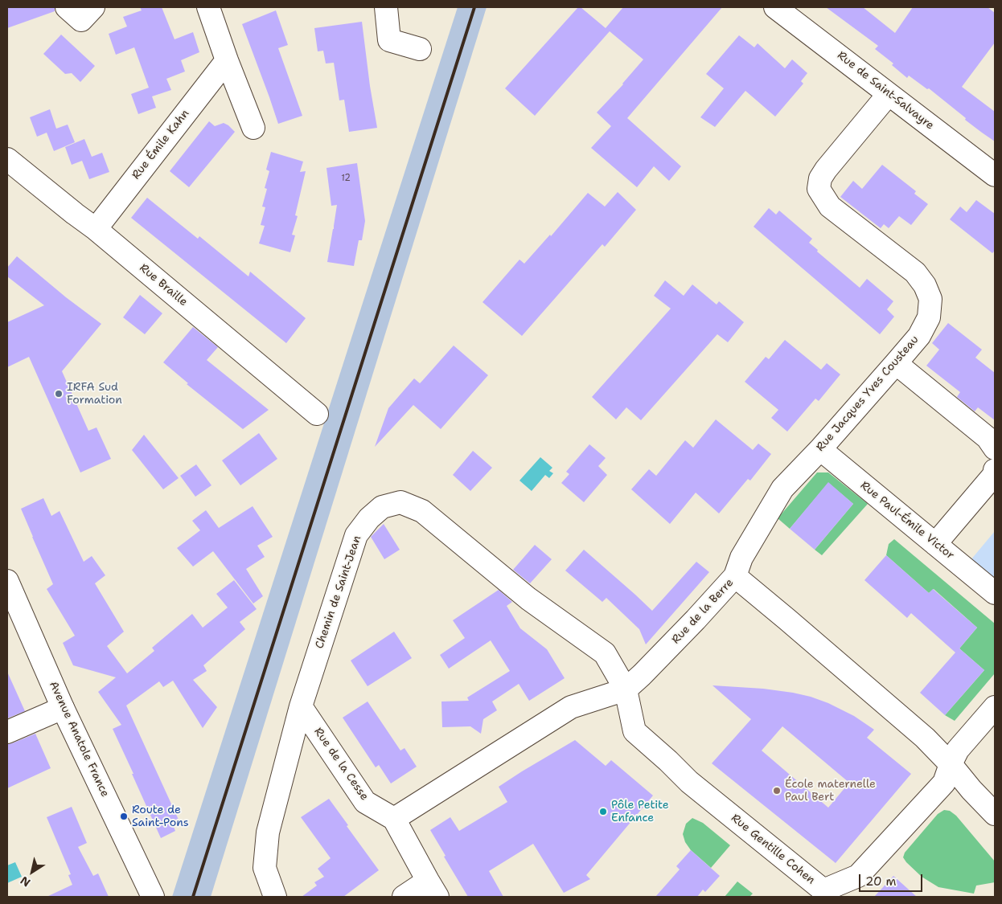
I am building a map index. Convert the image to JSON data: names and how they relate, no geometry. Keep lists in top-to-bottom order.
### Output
{
  "streets": {
    "street": [
      "Rue de Saint-Salvayre",
      "Rue Émile Kahn",
      "Rue Braille",
      "Rue Jacques Yves Cousteau",
      "Rue Paul-Émile Victor",
      "Chemin de Saint-Jean",
      "Rue de la Berre",
      "Avenue Anatole France",
      "Rue de la Cesse",
      "Rue Gentille Cohen"
    ]
  },
  "crossings": [
    ["Rue de Saint-Salvayre", "Rue Jacques Yves Cousteau"],
    ["Rue Émile Kahn", "Rue Braille"],
    ["Rue Jacques Yves Cousteau", "Rue Paul-Émile Victor"],
    ["Rue Jacques Yves Cousteau", "Rue de la Berre"],
    ["Chemin de Saint-Jean", "Rue de la Berre"],
    ["Chemin de Saint-Jean", "Rue de la Cesse"],
    ["Chemin de Saint-Jean", "Rue Gentille Cohen"],
    ["Rue de la Berre", "Rue de la Cesse"],
    ["Rue de la Berre", "Rue Gentille Cohen"]
  ],
  "places": [
    "IRFA Sud Formation",
    "École maternelle Paul Bert",
    "Pôle Petite Enfance",
    "Route de Saint-Pons"
  ],
  "house_numbers": ["12"],
  "scale_bar": "20 m",
  "north": "bottom left"
}
